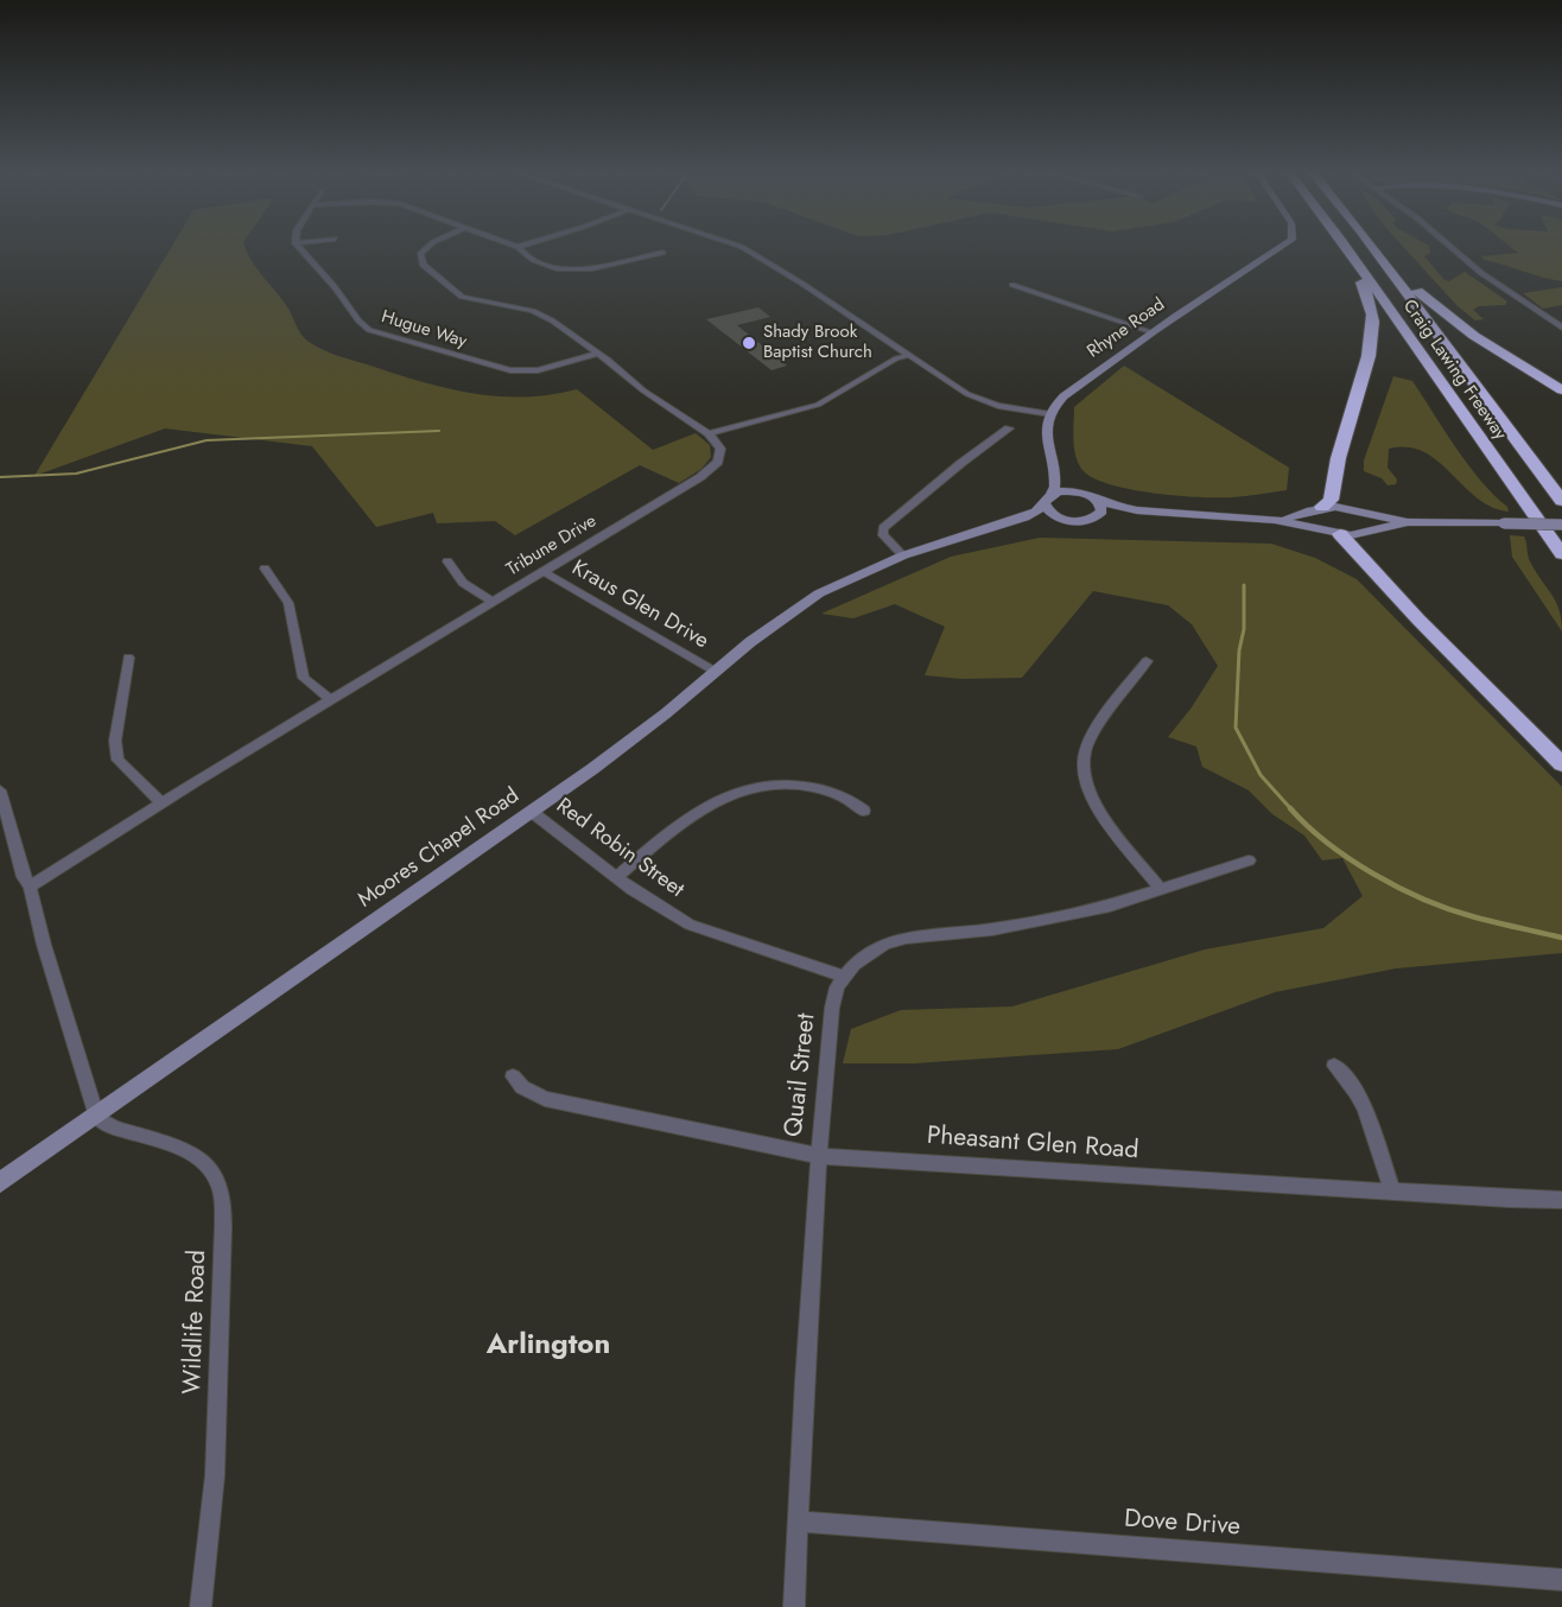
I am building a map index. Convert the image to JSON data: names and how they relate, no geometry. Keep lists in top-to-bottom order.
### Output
{
  "streets": {
    "highway": ["Craig Lawing Freeway"],
    "main road": ["Rhyne Road", "Moores Chapel Road"],
    "street": [
      "Hugue Way",
      "Tribune Drive",
      "Kraus Glen Drive",
      "Red Robin Street",
      "Quail Street",
      "Pheasant Glen Road",
      "Wildlife Road",
      "Dove Drive"
    ]
  },
  "crossings": [
    ["Tribune Drive", "Kraus Glen Drive"],
    ["Kraus Glen Drive", "Moores Chapel Road"],
    ["Moores Chapel Road", "Red Robin Street"],
    ["Moores Chapel Road", "Wildlife Road"],
    ["Red Robin Street", "Quail Street"],
    ["Quail Street", "Pheasant Glen Road"],
    ["Quail Street", "Dove Drive"]
  ],
  "districts": ["Arlington"],
  "places": ["Shady Brook Baptist Church"]
}
